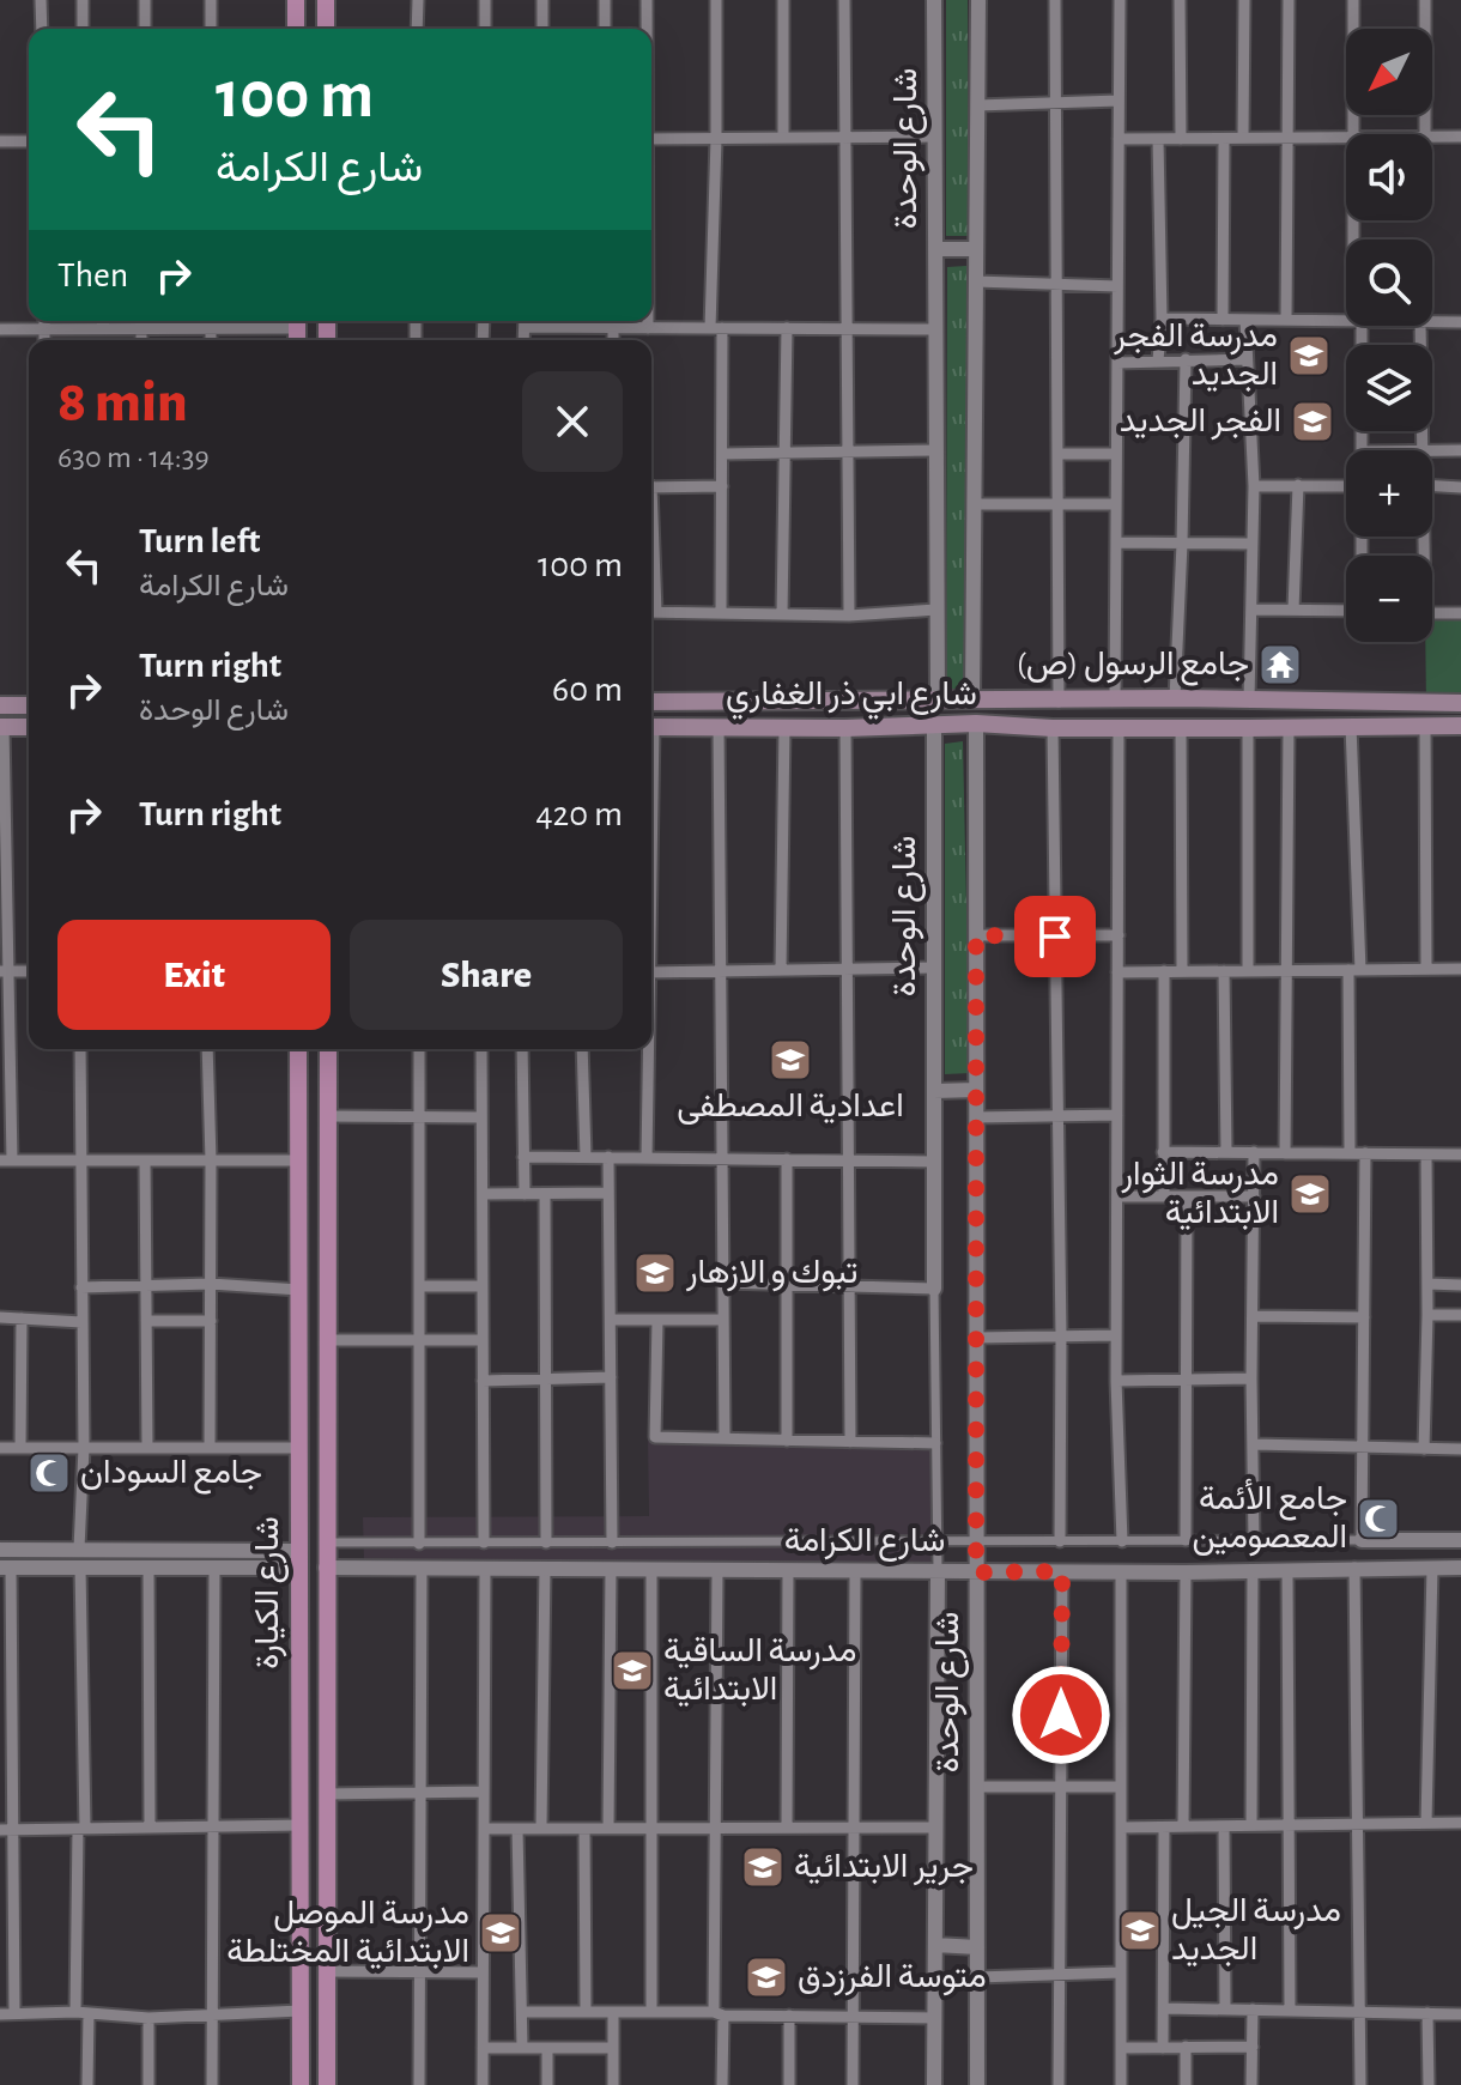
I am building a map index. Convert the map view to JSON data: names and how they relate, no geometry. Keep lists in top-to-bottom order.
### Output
{
  "streets": {
    "main road": ["شارع ابي ذر الغفاري", "شارع الكيارة"],
    "street": ["شارع الوحدة", "شارع الكرامة"]
  },
  "crossings": [
    ["شارع الوحدة", "شارع ابي ذر الغفاري"],
    ["شارع الوحدة", "شارع الكرامة"],
    ["شارع الكرامة", "شارع الكيارة"]
  ],
  "places": {
    "school or university": [
      "مدرسة الفجر الجديد",
      "الفجر الجديد",
      "اعدادية المصطفى",
      "مدرسة الثوار الابتدائية",
      "تبوك و الازهار",
      "مدرسة الساقية الابتدائية",
      "جرير الابتدائية",
      "مدرسة الجيل الجديد",
      "مدرسة الموصل الابتدائية المختلطة",
      "متوسة الفرزدق"
    ],
    "temple": ["جامع الرسول (ص)"],
    "mosque": ["جامع السودان", "جامع الأئمة المعصومين"]
  },
  "north": "bottom left",
  "page": {
    "map_buttons": ["+", "−"],
    "turn": ["100 m", "شارع الكرامة"],
    "then": "Then",
    "heading": ["8 min", "630 m · 14:39"],
    "list": [
      {
        "name": "Turn left",
        "note": "شارع الكرامة",
        "value": "100 m"
      },
      {
        "name": "Turn right",
        "note": "شارع الوحدة",
        "value": "60 m"
      },
      {
        "name": "Turn right",
        "value": "420 m"
      }
    ],
    "buttons": ["Exit", "Share"]
  }
}
